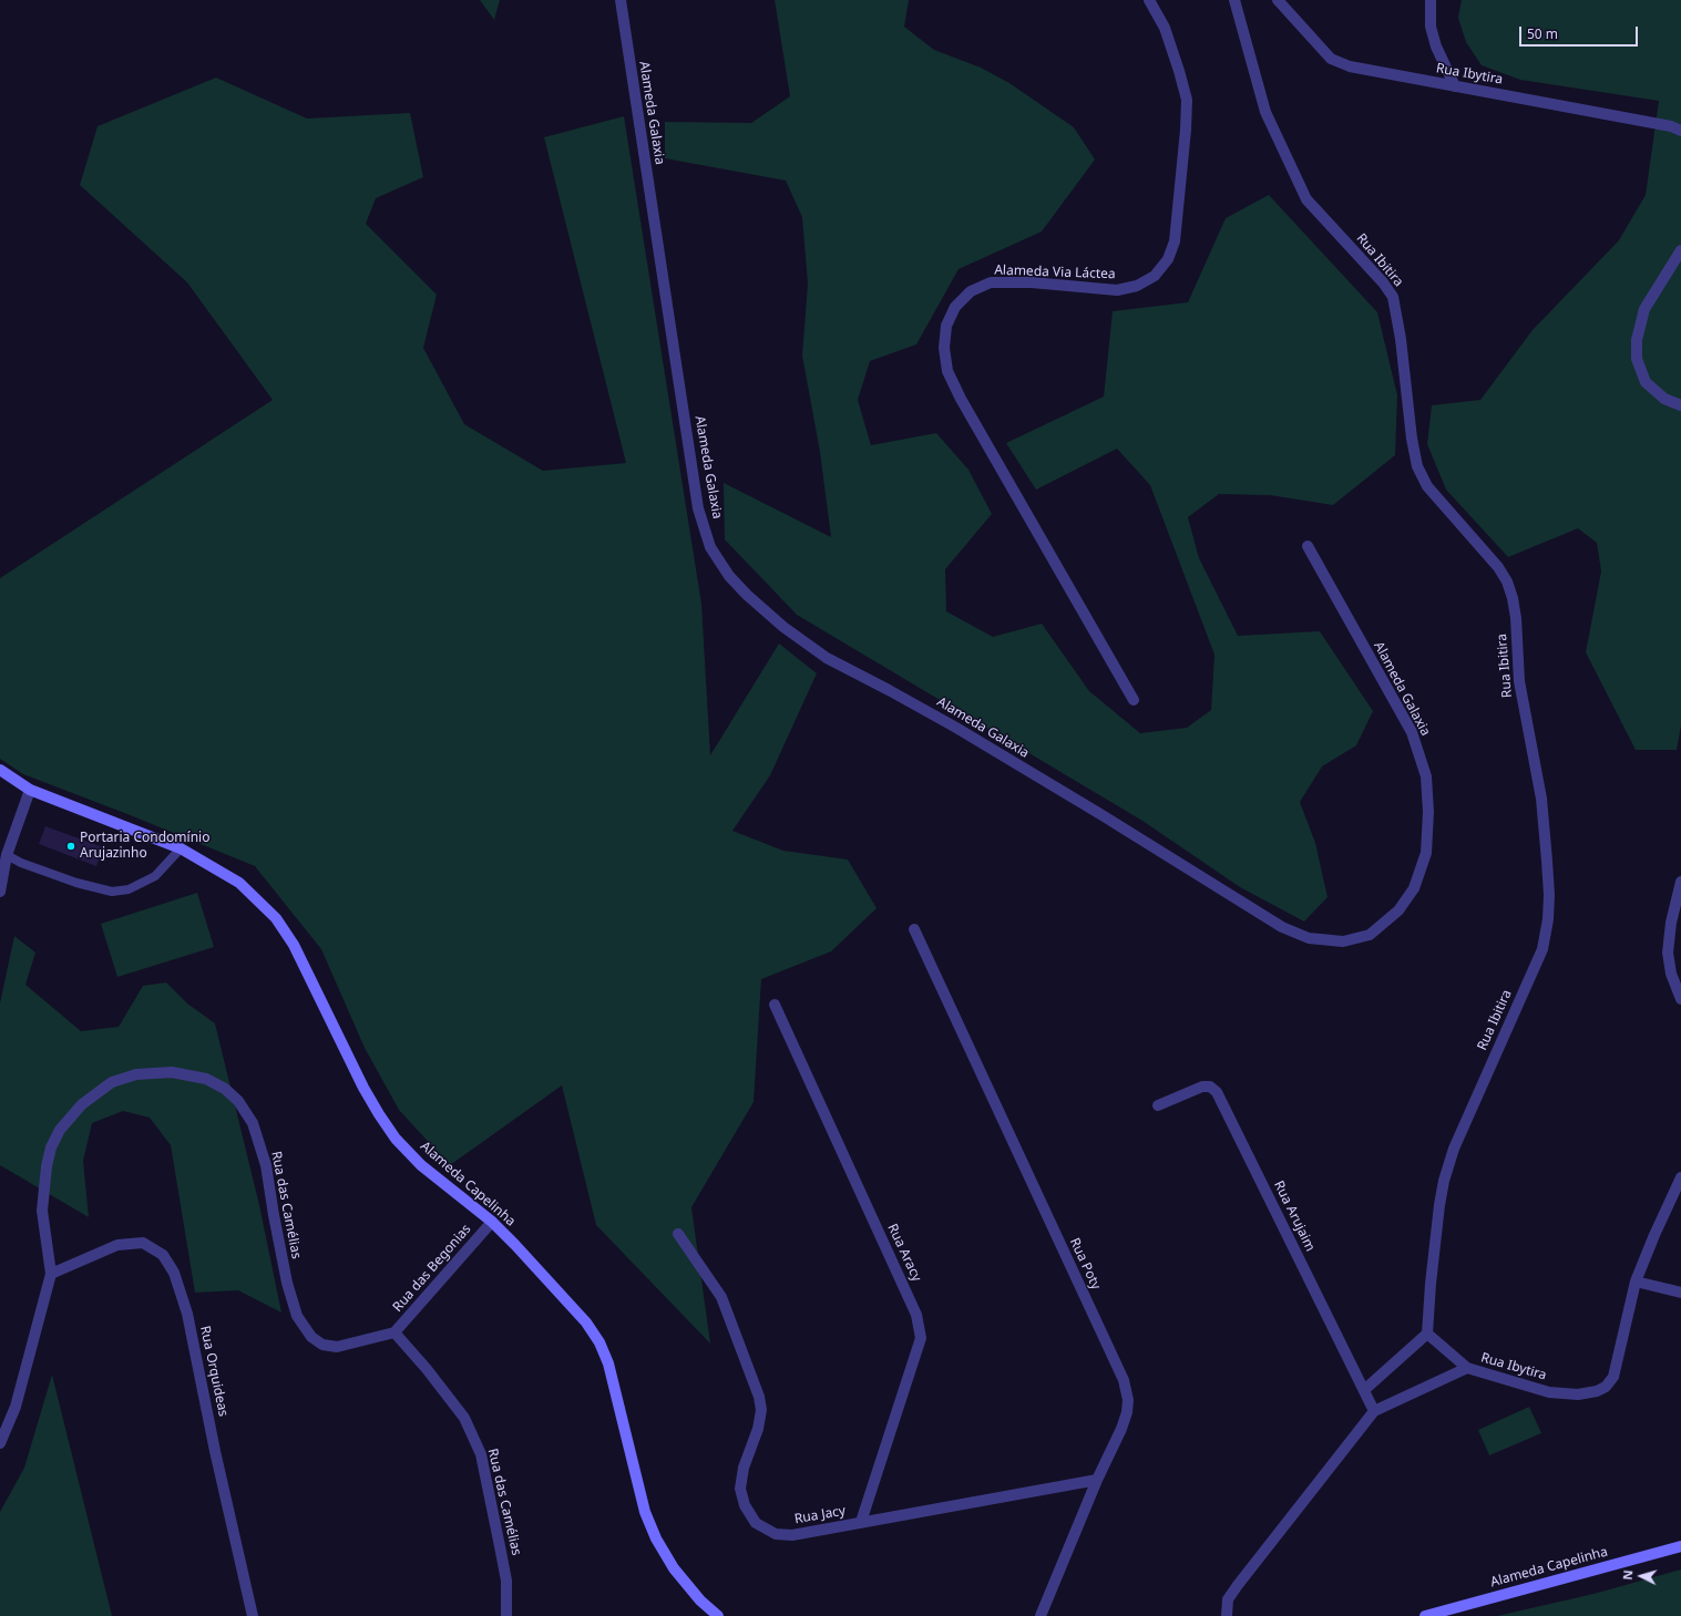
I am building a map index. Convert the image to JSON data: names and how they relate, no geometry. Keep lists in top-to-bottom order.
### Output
{
  "streets": {
    "street": [
      "Rua Ibytira",
      "Alameda Galaxia",
      "Rua Ibitira",
      "Alameda Via Láctea",
      "Alameda Capelinha",
      "Rua das Camélias",
      "Rua Arujaim",
      "Rua Aracy",
      "Rua Poty",
      "Rua das Begonias",
      "Rua Orquideas",
      "Rua Jacy"
    ]
  },
  "crossings": [
    ["Rua Ibytira", "Rua Arujaim"],
    ["Alameda Capelinha", "Rua das Begonias"],
    ["Rua das Camélias", "Rua das Begonias"],
    ["Rua das Camélias", "Rua Orquideas"],
    ["Rua Aracy", "Rua Jacy"],
    ["Rua Poty", "Rua Jacy"]
  ],
  "places": ["Portaria Condomínio Arujazinho"],
  "scale_bar": "50 m",
  "north": "left"
}
